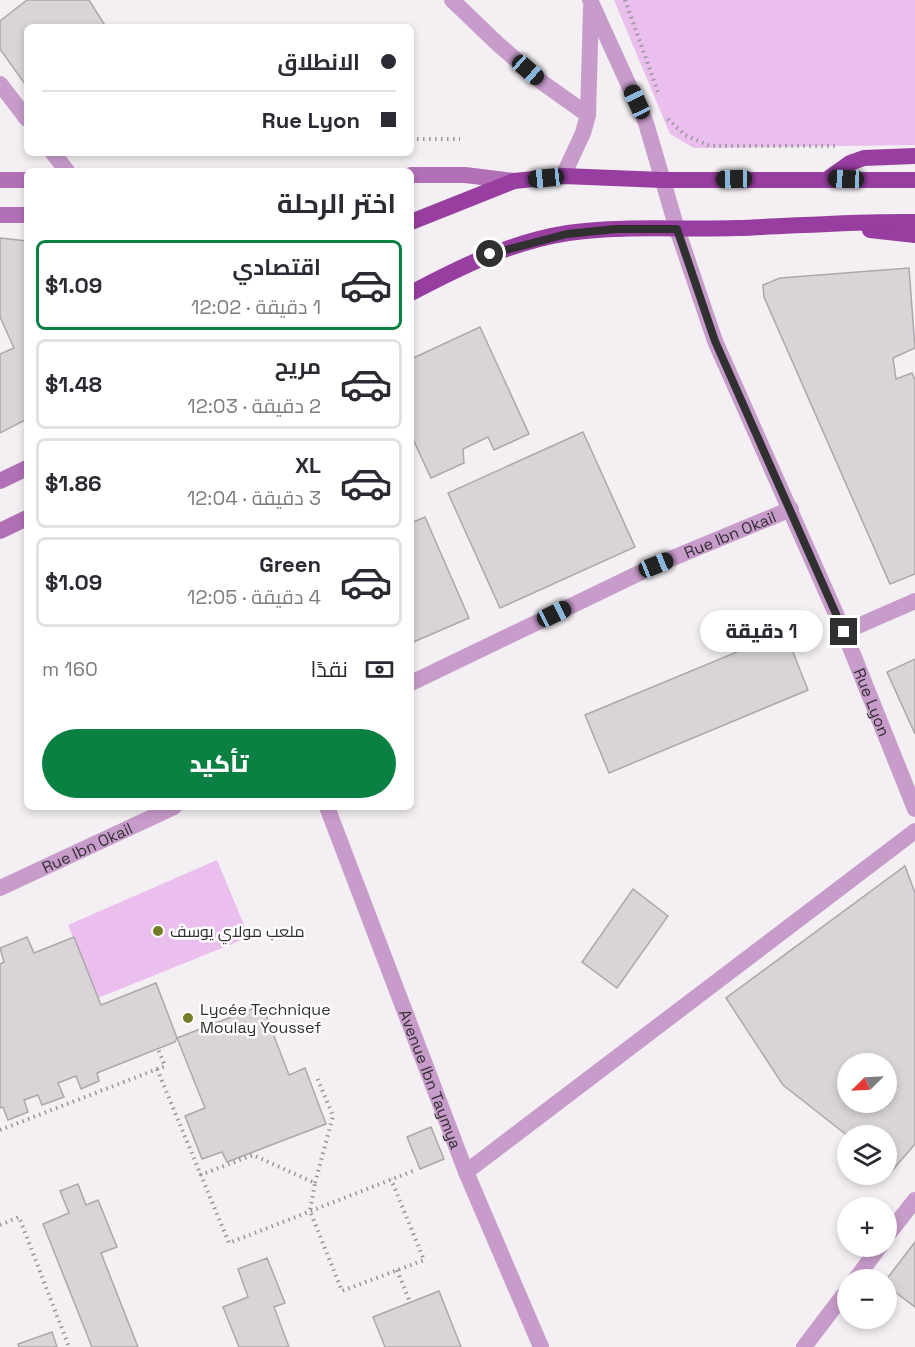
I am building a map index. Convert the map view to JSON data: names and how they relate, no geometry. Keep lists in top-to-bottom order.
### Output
{
  "streets": {
    "street": ["Rue Ibn Okail", "Rue Lyon", "Avenue Ibn Taymya"]
  },
  "crossings": [
    ["Rue Ibn Okail", "Rue Lyon"]
  ],
  "places": ["ملعب مولاي يوسف", "Lycée Technique Moulay Youssef"],
  "north": "bottom left",
  "page": {
    "banner": ["الانطلاق", "Rue Lyon"],
    "heading": "اختر الرحلة",
    "list": [
      {
        "name": "اقتصادي",
        "note": "1 دقيقة · 12:02",
        "value": "$1.09"
      },
      {
        "name": "مريح",
        "note": "2 دقيقة · 12:03",
        "value": "$1.48"
      },
      {
        "name": "XL",
        "note": "3 دقيقة · 12:04",
        "value": "$1.86"
      },
      {
        "name": "Green",
        "note": "4 دقيقة · 12:05",
        "value": "$1.09"
      }
    ],
    "bubble": "1 دقيقة",
    "pay": ["نقدًا", "160 m"],
    "buttons": "تأكيد",
    "map_buttons": ["+", "−"]
  }
}
